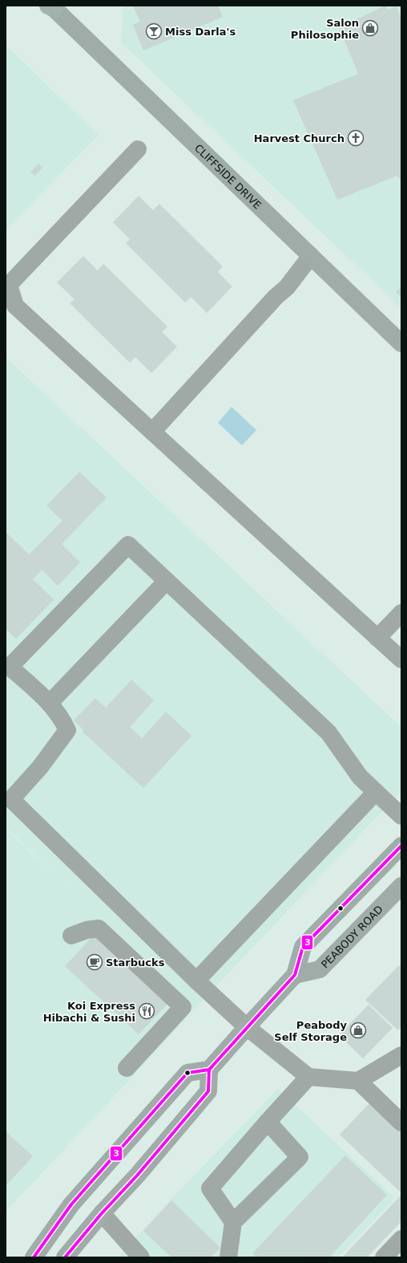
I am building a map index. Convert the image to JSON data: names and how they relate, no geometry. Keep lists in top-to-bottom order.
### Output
{
  "streets": {
    "main road": ["CLIFFSIDE DRIVE", "PEABODY ROAD"]
  },
  "places": {
    "shop": ["Salon Philosophie", "Peabody Self Storage"],
    "bar": ["Miss Darla's"],
    "church": ["Harvest Church"],
    "cafe": ["Starbucks"],
    "restaurant": ["Koi Express Hibachi & Sushi"]
  },
  "lines": ["transit line 3"]
}
